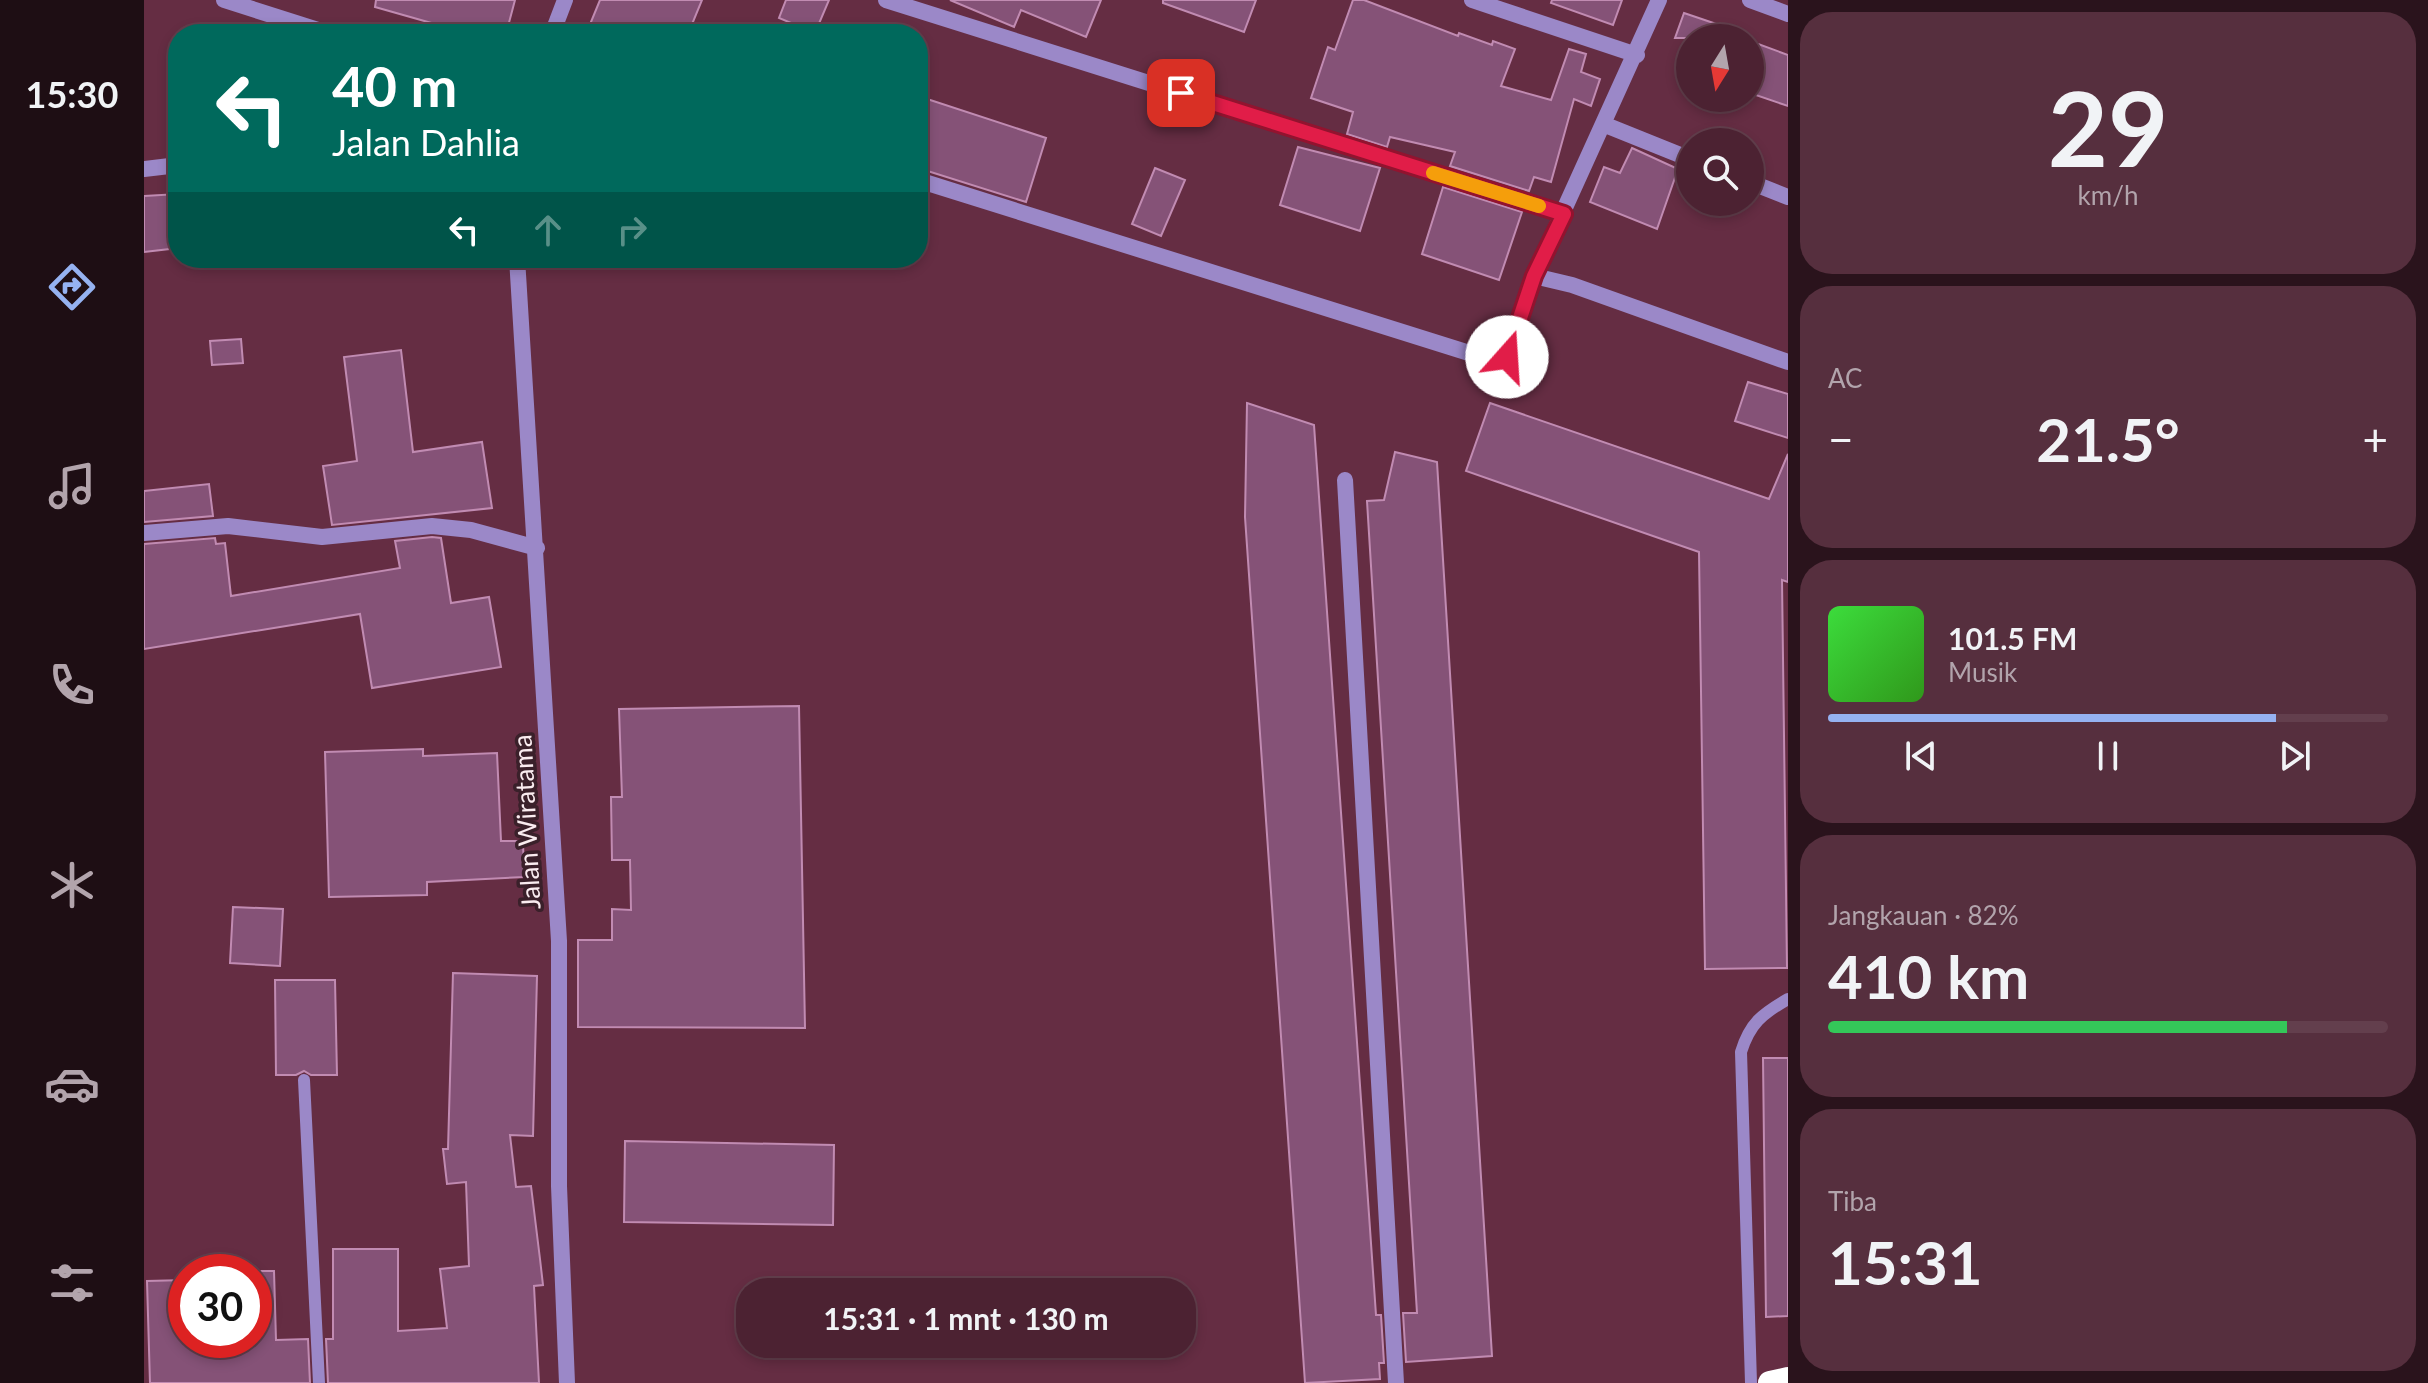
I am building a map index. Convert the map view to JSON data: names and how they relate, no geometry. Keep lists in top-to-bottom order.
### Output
{
  "streets": {
    "street": ["Jalan Wiratama"]
  },
  "north": "bottom",
  "page": {
    "tabs": "15:30",
    "tile": [
      ["29", "km/h"],
      "AC",
      ["Jangkauan · 82%", "410 km"],
      ["Tiba", "15:31"]
    ],
    "turn": ["40 m", "Jalan Dahlia"],
    "heat": ["−", "21.5°", "+"],
    "song": ["101.5 FM", "Musik"],
    "limit": "30",
    "trip": "15:31 · 1 mnt · 130 m"
  }
}
